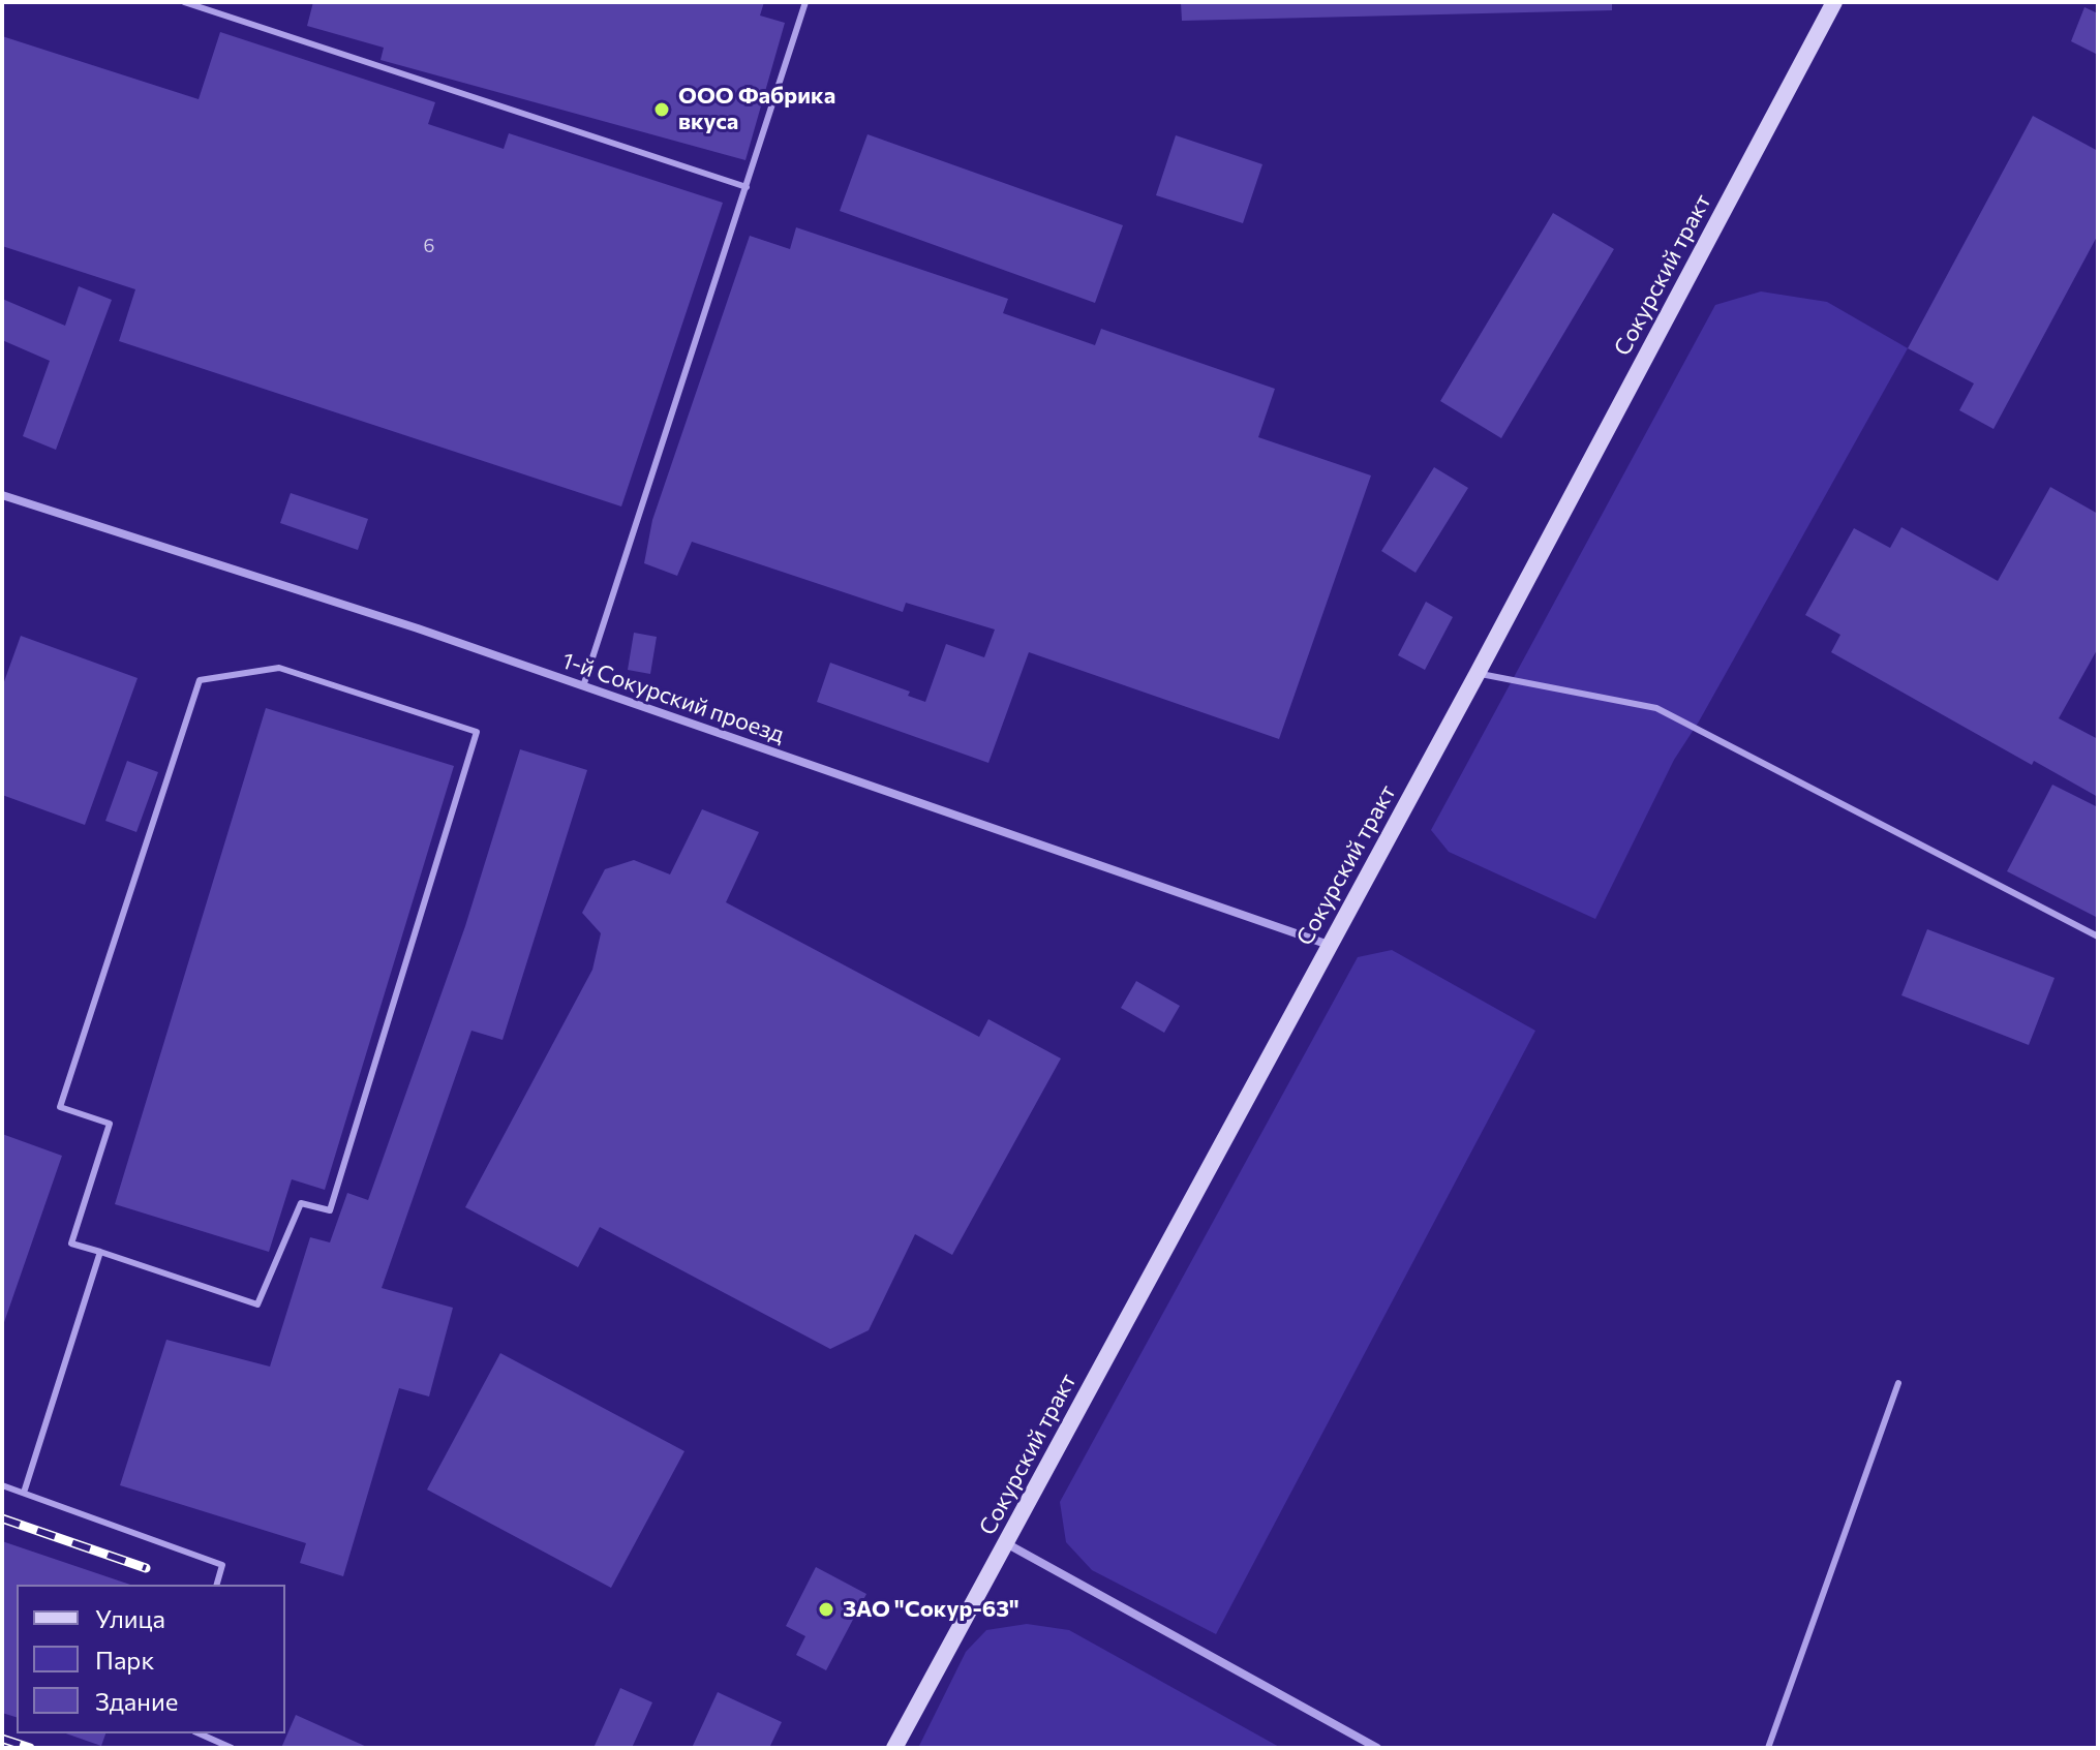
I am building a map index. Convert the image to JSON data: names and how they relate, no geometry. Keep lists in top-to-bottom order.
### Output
{
  "streets": {
    "street": ["Сокурский тракт", "1-й Сокурский проезд"]
  },
  "crossings": [
    ["Сокурский тракт", "1-й Сокурский проезд"]
  ],
  "places": ["ООО Фабрика вкуса", "ЗАО \"Сокур-63\""],
  "house_numbers": ["6"],
  "legend": ["Улица", "Парк", "Здание"]
}
